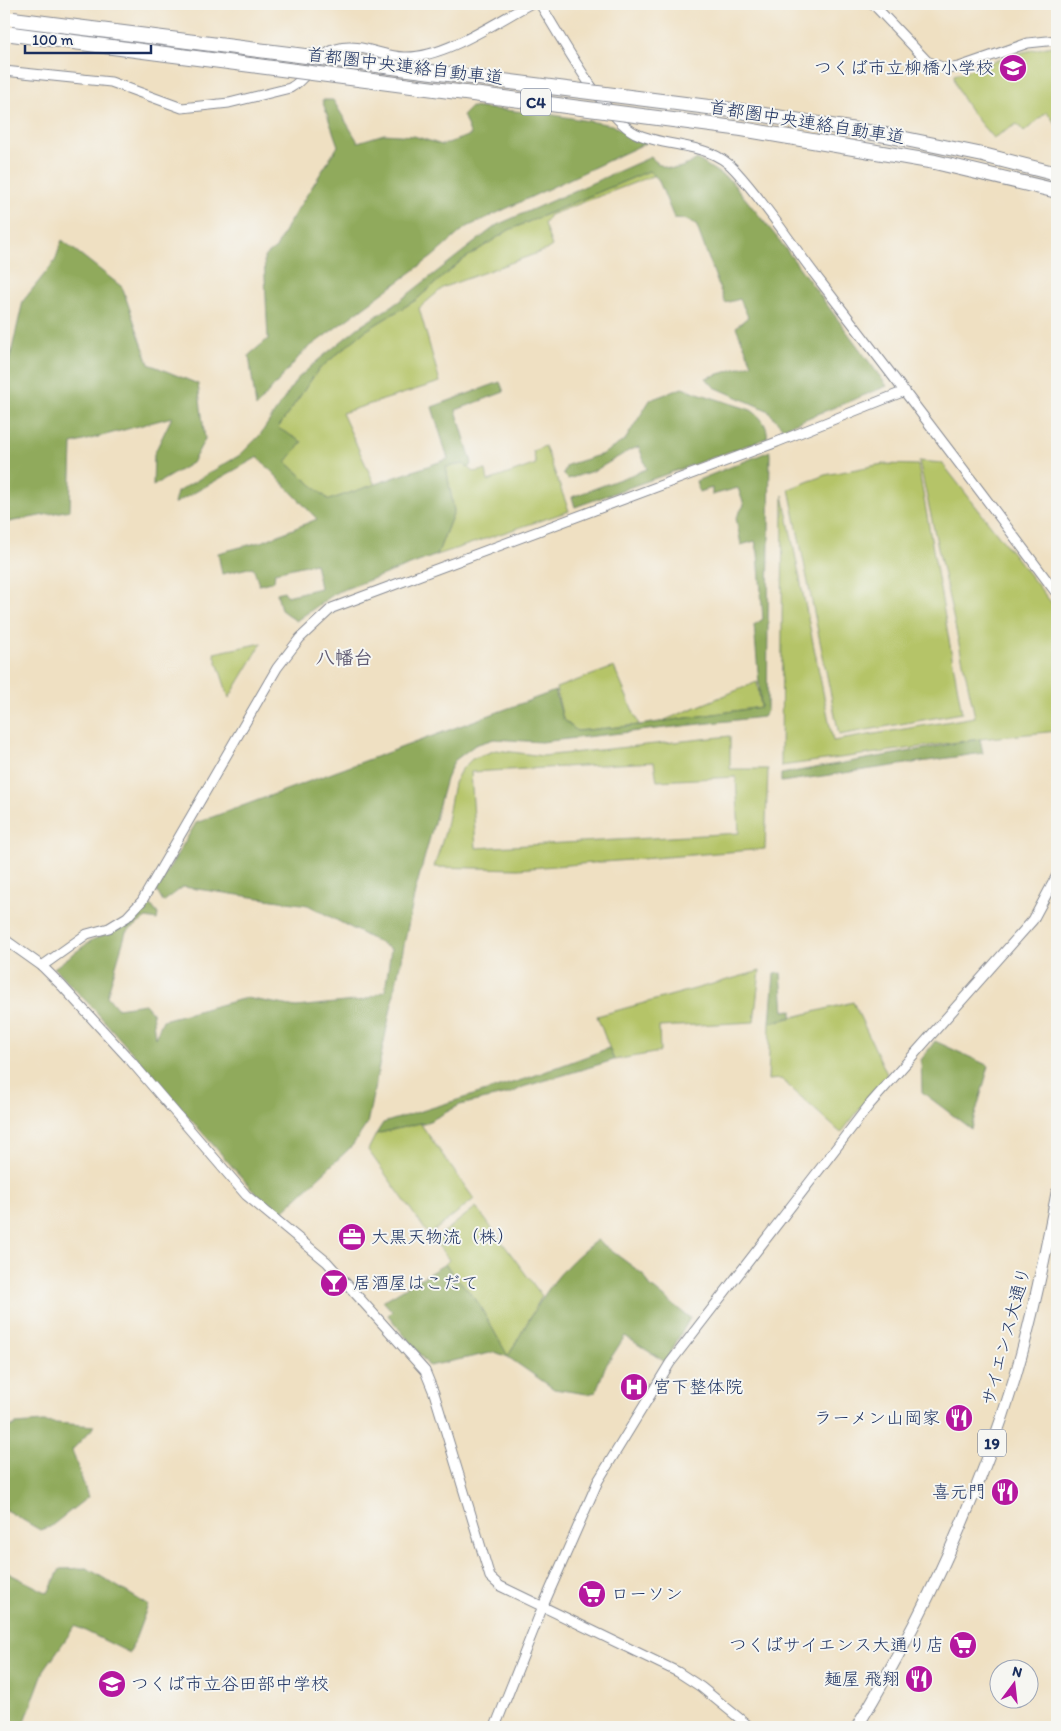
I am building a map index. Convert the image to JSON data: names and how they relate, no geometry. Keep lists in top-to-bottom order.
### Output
{
  "streets": {
    "highway": ["首都圏中央連絡自動車道", "C4"],
    "main road": ["サイエンス大通り", "19"]
  },
  "districts": ["八幡台"],
  "places": {
    "school or university": ["つくば市立柳橋小学校", "つくば市立谷田部中学校"],
    "office": ["大黒天物流（株）"],
    "bar": ["居酒屋はこだて"],
    "hospital": ["宮下整体院"],
    "restaurant": ["ラーメン山岡家", "喜元門", "麺屋 飛翔"],
    "supermarket": ["ローソン", "つくばサイエンス大通り店"]
  },
  "scale_bar": "100 m",
  "north": "top"
}
